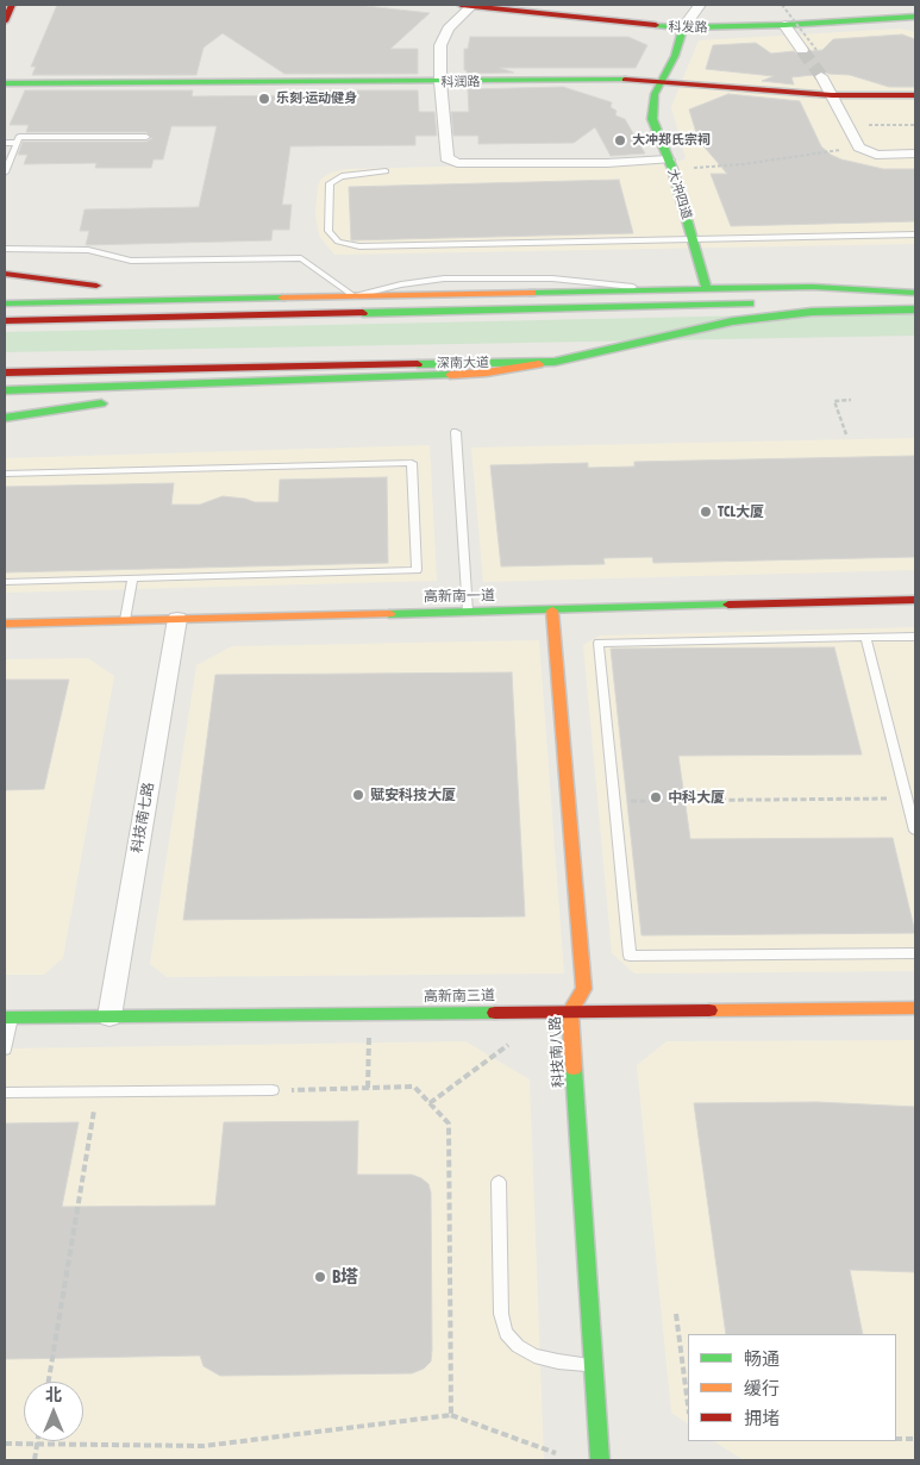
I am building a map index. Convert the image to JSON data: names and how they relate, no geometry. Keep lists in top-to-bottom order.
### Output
{
  "streets": {
    "street": [
      "科发路",
      "科润路",
      "大冲四道",
      "深南大道",
      "高新南一道",
      "科技南七路",
      "高新南三道",
      "科技南八路"
    ]
  },
  "crossings": [
    ["科发路", "大冲四道"],
    ["科润路", "大冲四道"],
    ["高新南一道", "科技南七路"],
    ["高新南一道", "科技南八路"],
    ["科技南七路", "高新南三道"],
    ["高新南三道", "科技南八路"]
  ],
  "places": [
    "乐刻·运动健身",
    "大冲郑氏宗祠",
    "TCL大厦",
    "赋安科技大厦",
    "中科大厦",
    "B塔"
  ],
  "legend": ["畅通", "缓行", "拥堵"],
  "north": "top"
}
